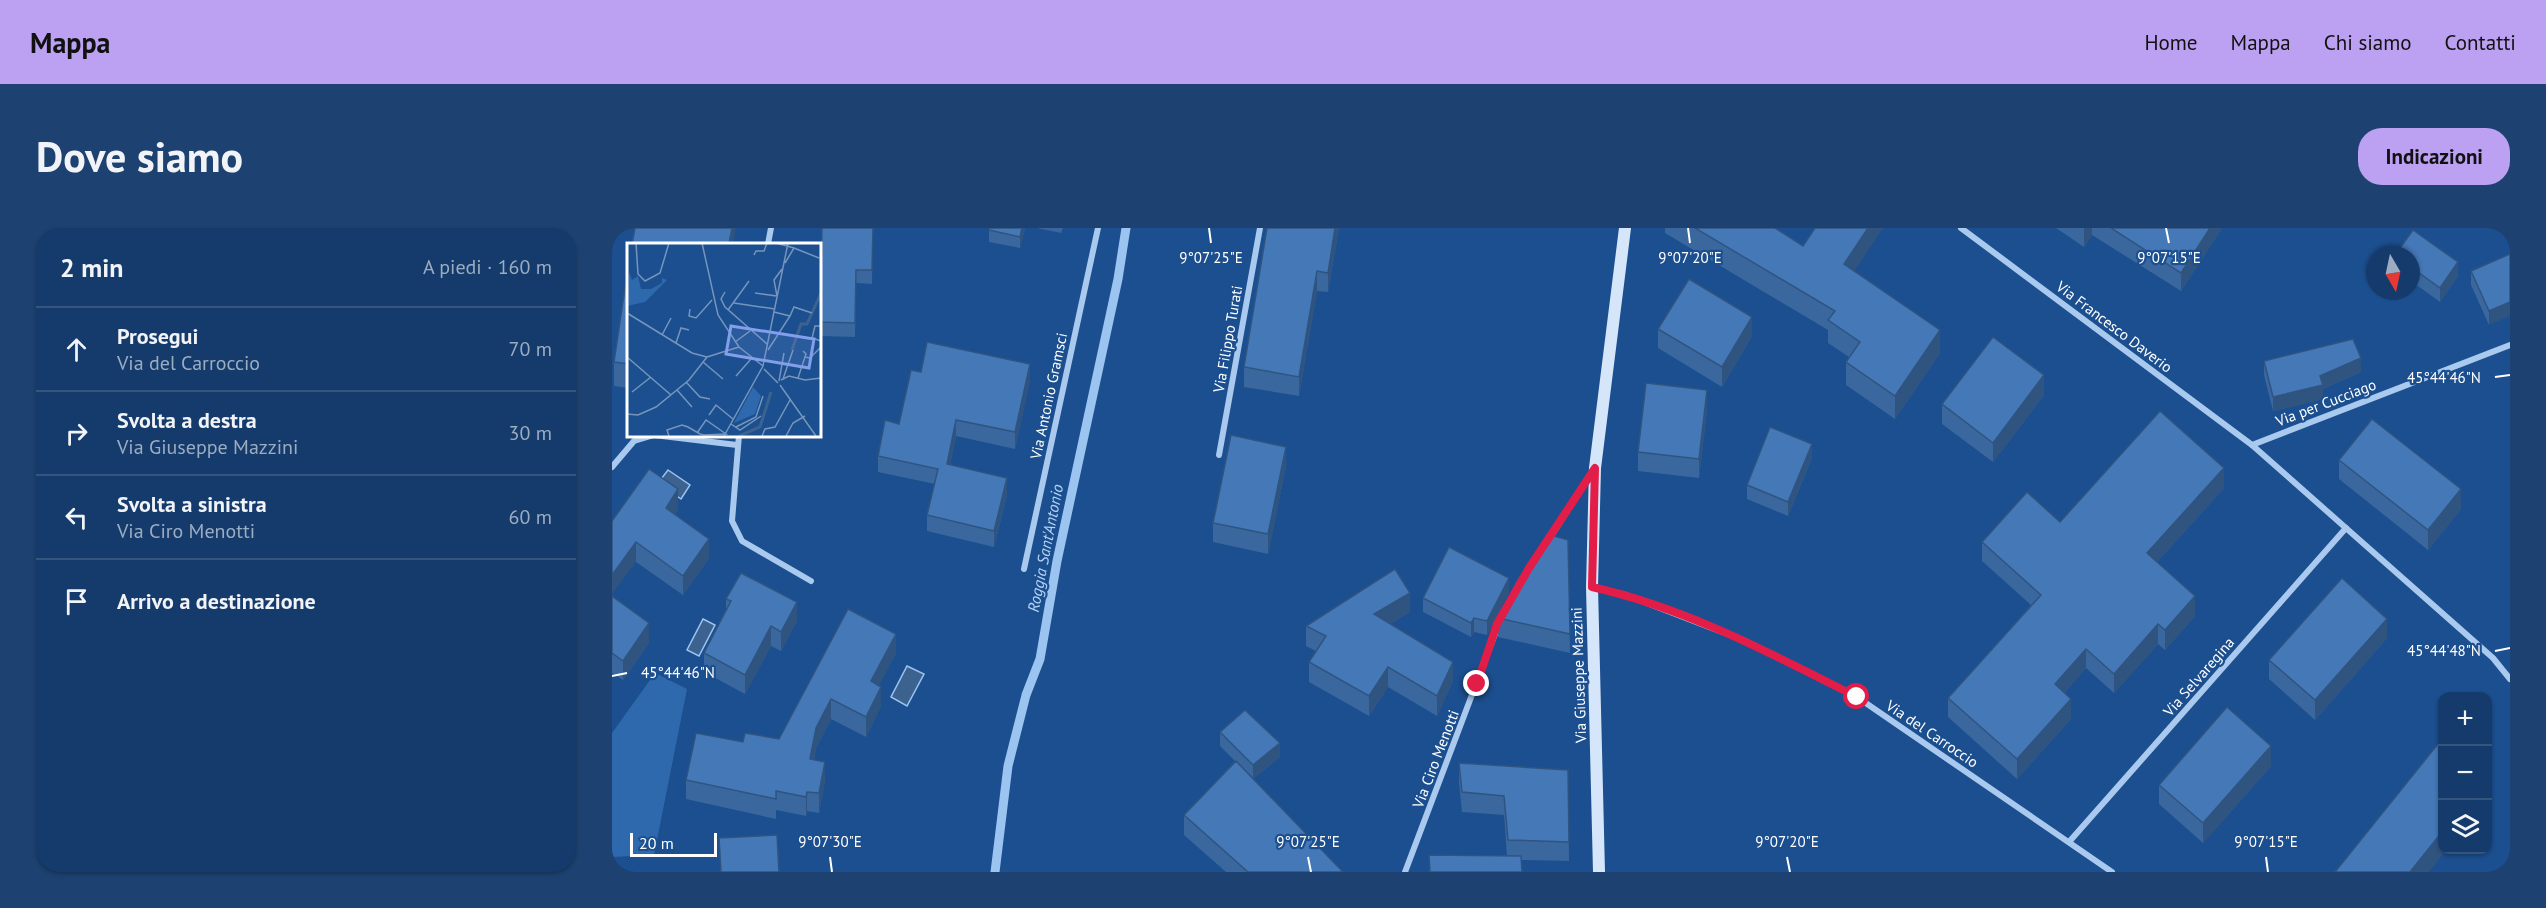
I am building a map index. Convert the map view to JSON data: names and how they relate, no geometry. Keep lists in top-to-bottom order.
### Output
{
  "streets": {
    "main road": ["Via Giuseppe Mazzini"],
    "street": [
      "Via Francesco Daverio",
      "Via Filippo Turati",
      "Via Antonio Gramsci",
      "Via per Cucciago",
      "Via Selvaregina",
      "Via del Carroccio",
      "Via Ciro Menotti"
    ]
  },
  "crossings": [
    ["Via Francesco Daverio", "Via per Cucciago"],
    ["Via Giuseppe Mazzini", "Via del Carroccio"],
    ["Via Selvaregina", "Via del Carroccio"]
  ],
  "water": ["Roggia Sant'Antonio"],
  "scale_bar": "20 m",
  "north": "bottom",
  "page": {
    "header": "Mappa",
    "nav": [
      "Home",
      "Mappa",
      "Chi siamo",
      "Contatti"
    ],
    "buttons": "Indicazioni",
    "title": "Dove siamo",
    "heading": ["2 min", "A piedi · 160 m"],
    "list": [
      ["Prosegui", "Via del Carroccio", "70 m"],
      ["Svolta a destra", "Via Giuseppe Mazzini", "30 m"],
      ["Svolta a sinistra", "Via Ciro Menotti", "60 m"],
      "Arrivo a destinazione"
    ],
    "map_buttons": ["+", "−"],
    "scale": "20 m"
  },
  "coordinates": [
    "9°07'25\"E",
    "9°07'20\"E",
    "9°07'15\"E",
    "45°44'46\"N",
    "45°44'48\"N",
    "9°07'30\"E"
  ]
}
